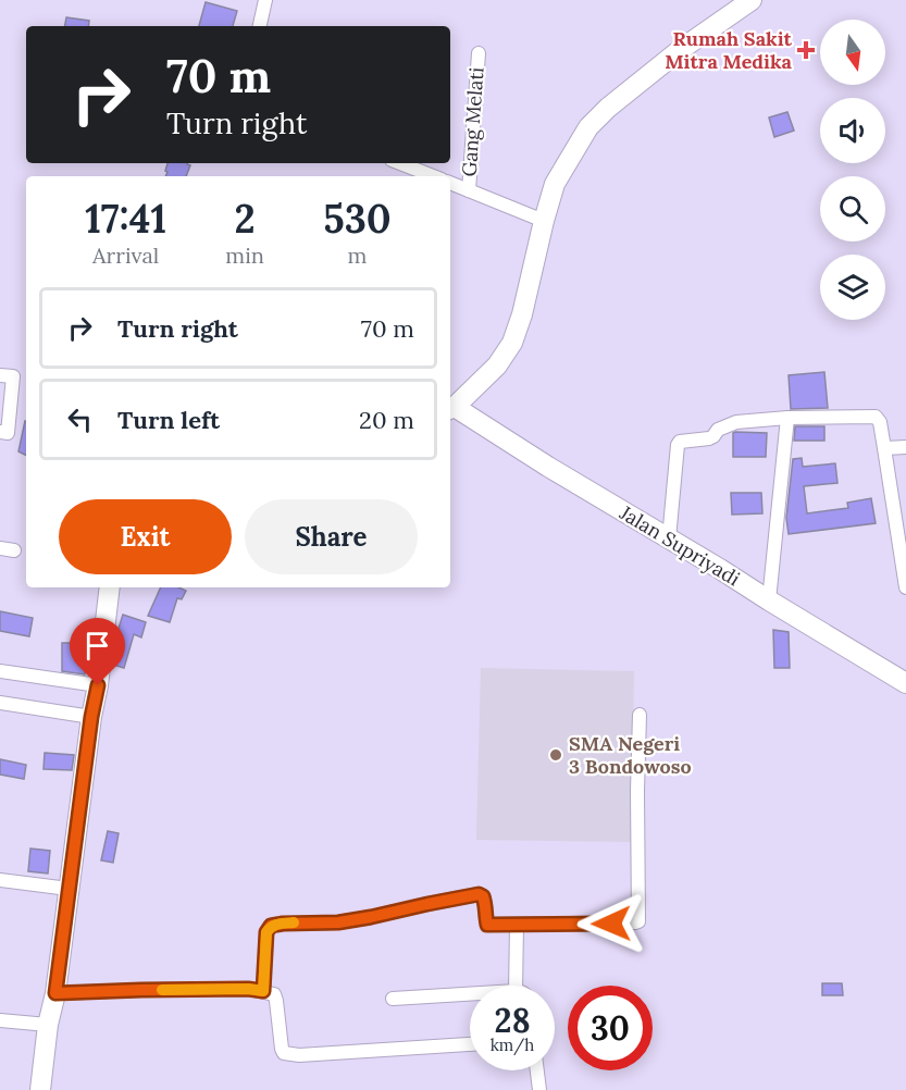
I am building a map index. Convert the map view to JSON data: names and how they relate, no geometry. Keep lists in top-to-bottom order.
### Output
{
  "streets": {
    "street": ["Gang Melati", "Jalan Supriyadi"]
  },
  "places": {
    "health": ["Rumah Sakit Mitra Medika"],
    "other": ["SMA Negeri 3 Bondowoso"]
  },
  "north": "bottom",
  "page": {
    "turn": ["70 m", "Turn right"],
    "eta": [
      "17:41",
      "Arrival",
      "2",
      "min",
      "530",
      "m"
    ],
    "list": [
      {
        "name": "Turn right",
        "value": "70 m"
      },
      {
        "name": "Turn left",
        "value": "20 m"
      }
    ],
    "buttons": ["Exit", "Share"],
    "speed": "28 km/h",
    "limit": "30"
  }
}
